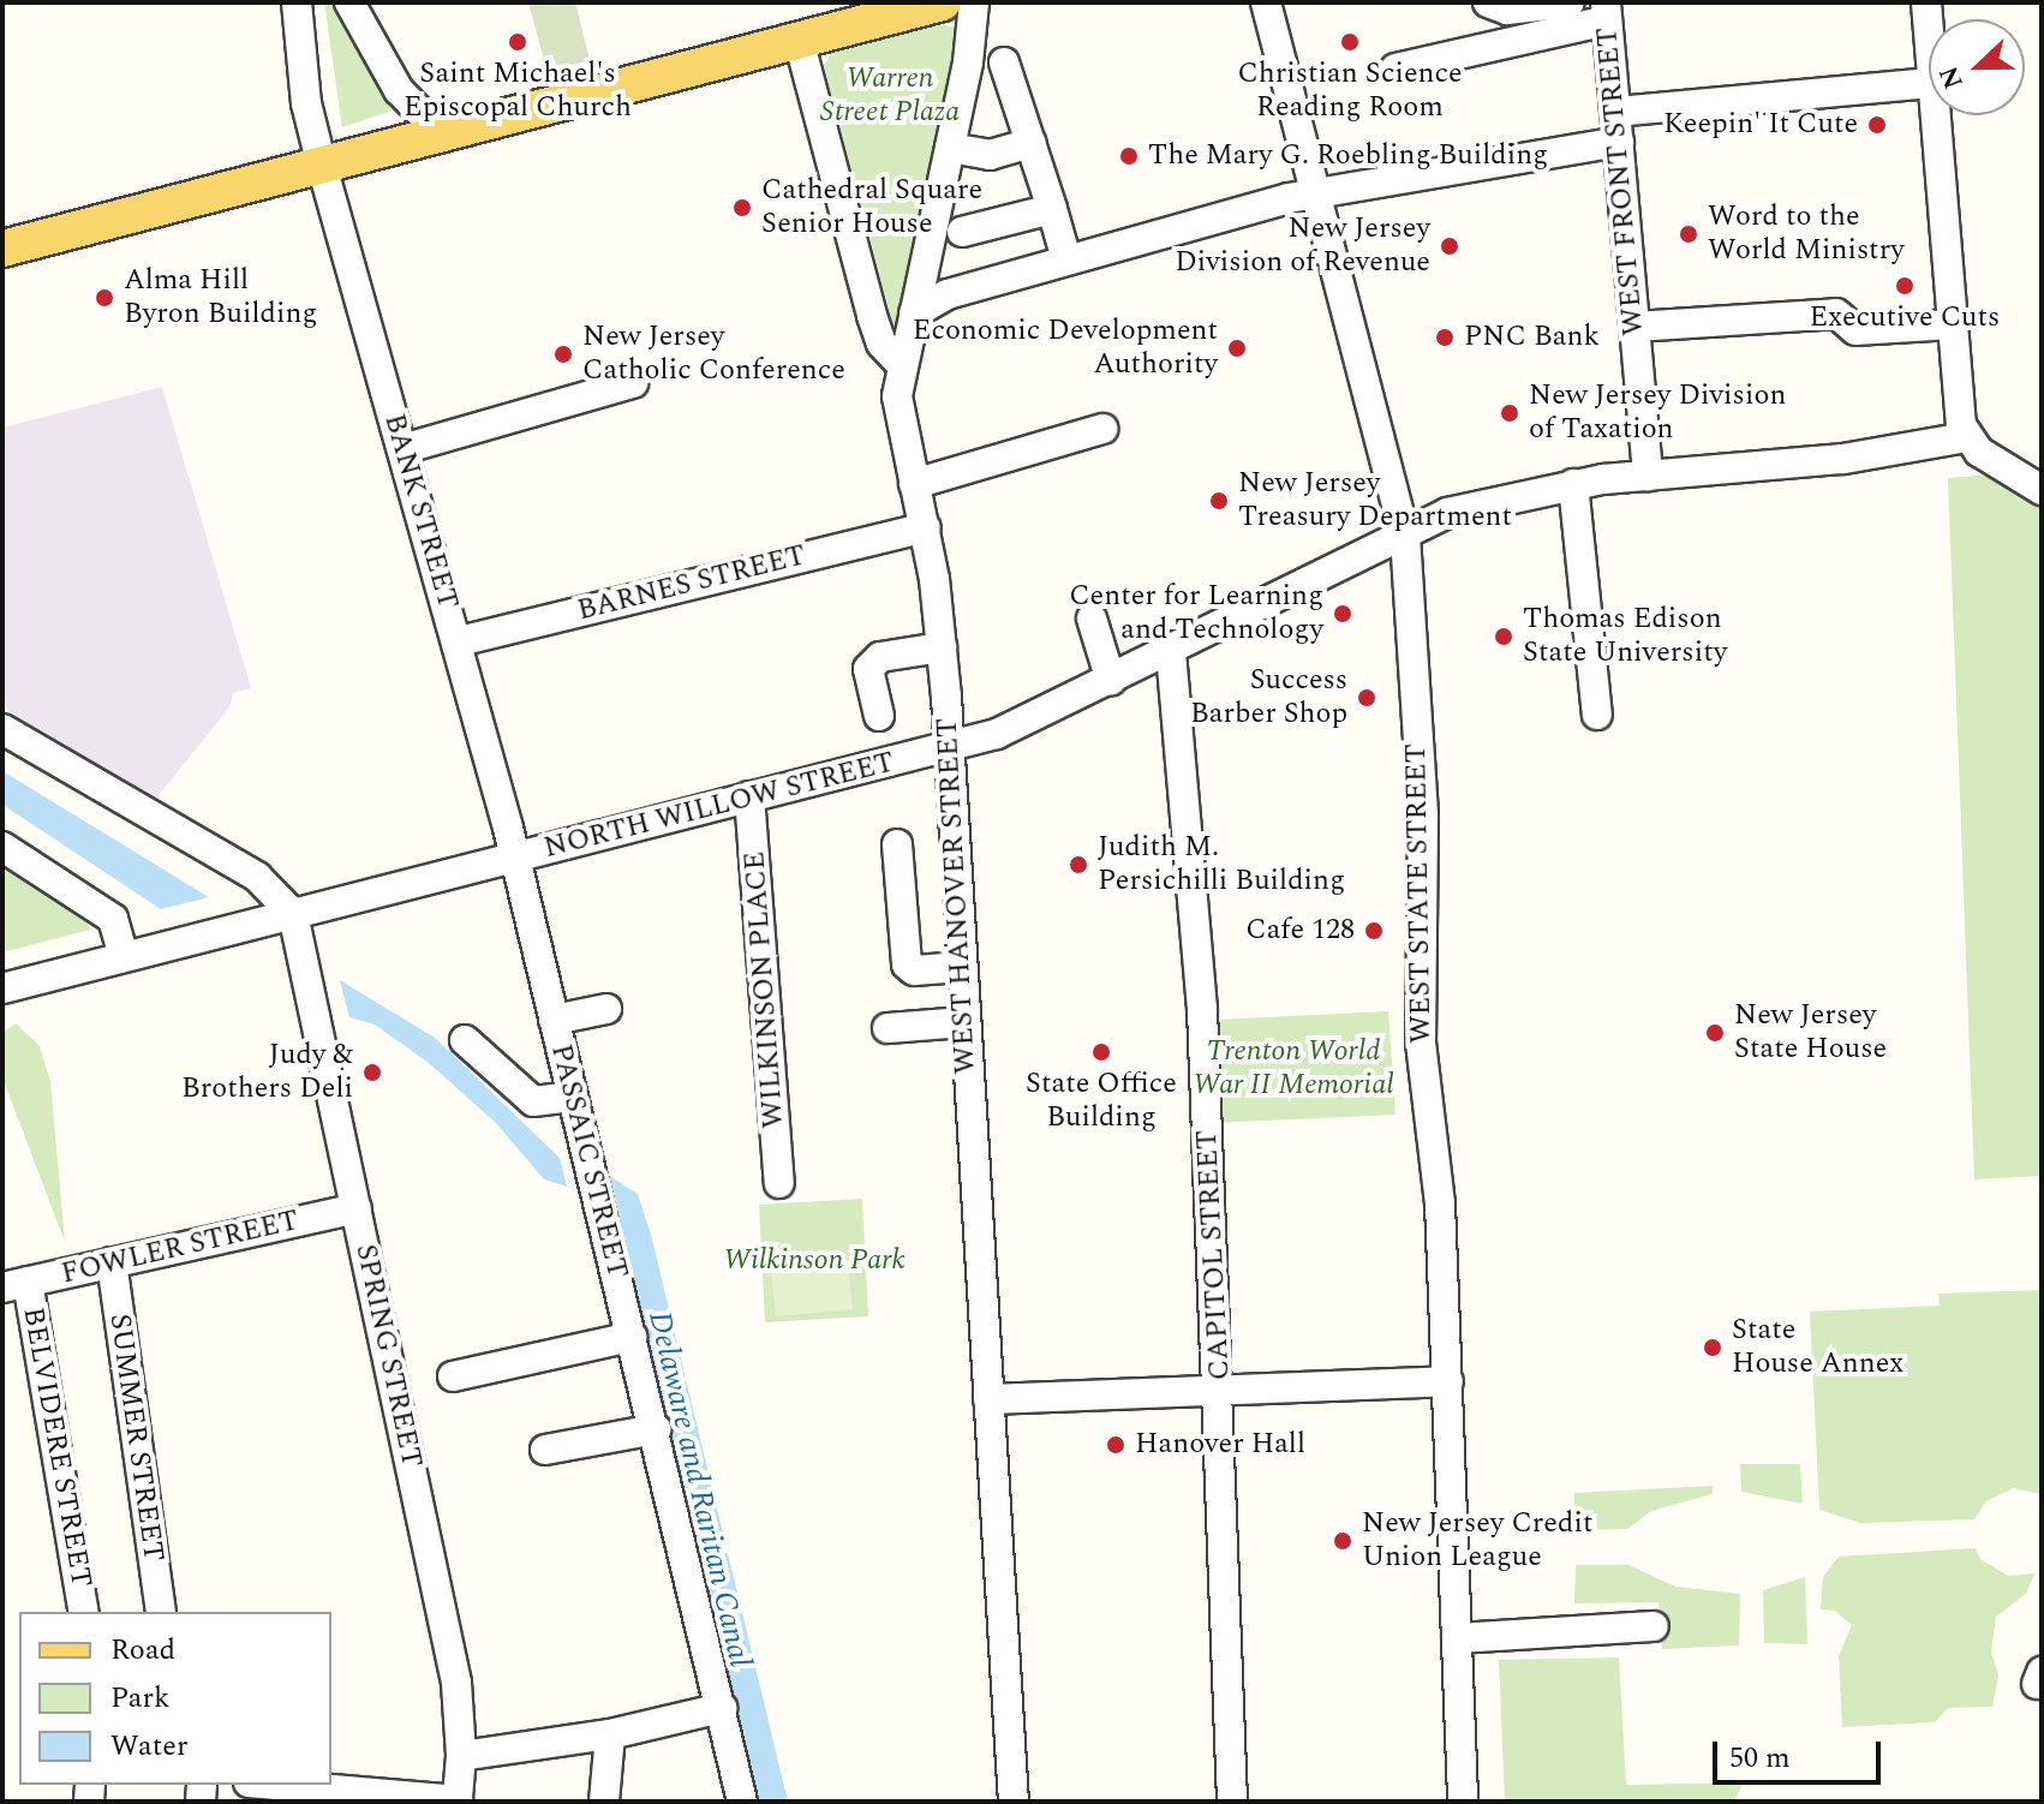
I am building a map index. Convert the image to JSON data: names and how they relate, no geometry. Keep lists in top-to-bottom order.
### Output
{
  "streets": {
    "street": [
      "WEST FRONT STREET",
      "BANK STREET",
      "BARNES STREET",
      "NORTH WILLOW STREET",
      "WEST STATE STREET",
      "WEST HANOVER STREET",
      "WILKINSON PLACE",
      "PASSAIC STREET",
      "FOWLER STREET",
      "CAPITOL STREET",
      "SPRING STREET",
      "SUMMER STREET",
      "BELVIDERE STREET"
    ]
  },
  "crossings": [
    ["WEST FRONT STREET", "NORTH WILLOW STREET"],
    ["BANK STREET", "BARNES STREET"],
    ["BANK STREET", "NORTH WILLOW STREET"],
    ["BANK STREET", "PASSAIC STREET"],
    ["BARNES STREET", "WEST HANOVER STREET"],
    ["NORTH WILLOW STREET", "WEST STATE STREET"],
    ["NORTH WILLOW STREET", "WEST HANOVER STREET"],
    ["NORTH WILLOW STREET", "WILKINSON PLACE"],
    ["NORTH WILLOW STREET", "PASSAIC STREET"],
    ["NORTH WILLOW STREET", "CAPITOL STREET"],
    ["NORTH WILLOW STREET", "SPRING STREET"],
    ["FOWLER STREET", "SPRING STREET"],
    ["FOWLER STREET", "SUMMER STREET"],
    ["FOWLER STREET", "BELVIDERE STREET"]
  ],
  "water": ["Delaware and Raritan Canal"],
  "parks": ["Warren Street Plaza", "Trenton World War II Memorial", "Wilkinson Park"],
  "places": [
    "Saint Michael's Episcopal Church",
    "Christian Science Reading Room",
    "Keepin' It Cute",
    "The Mary G. Roebling Building",
    "Cathedral Square Senior House",
    "Word to the World Ministry",
    "New Jersey Division of Revenue",
    "Executive Cuts",
    "Alma Hill Byron Building",
    "PNC Bank",
    "Economic Development Authority",
    "New Jersey Catholic Conference",
    "New Jersey Division of Taxation",
    "New Jersey Treasury Department",
    "Center for Learning and Technology",
    "Thomas Edison State University",
    "Success Barber Shop",
    "Judith M. Persichilli Building",
    "Cafe 128",
    "New Jersey State House",
    "State Office Building",
    "Judy & Brothers Deli",
    "State House Annex",
    "Hanover Hall",
    "New Jersey Credit Union League"
  ],
  "legend": ["Road", "Park", "Water"],
  "scale_bar": "50 m",
  "north": "left"
}
